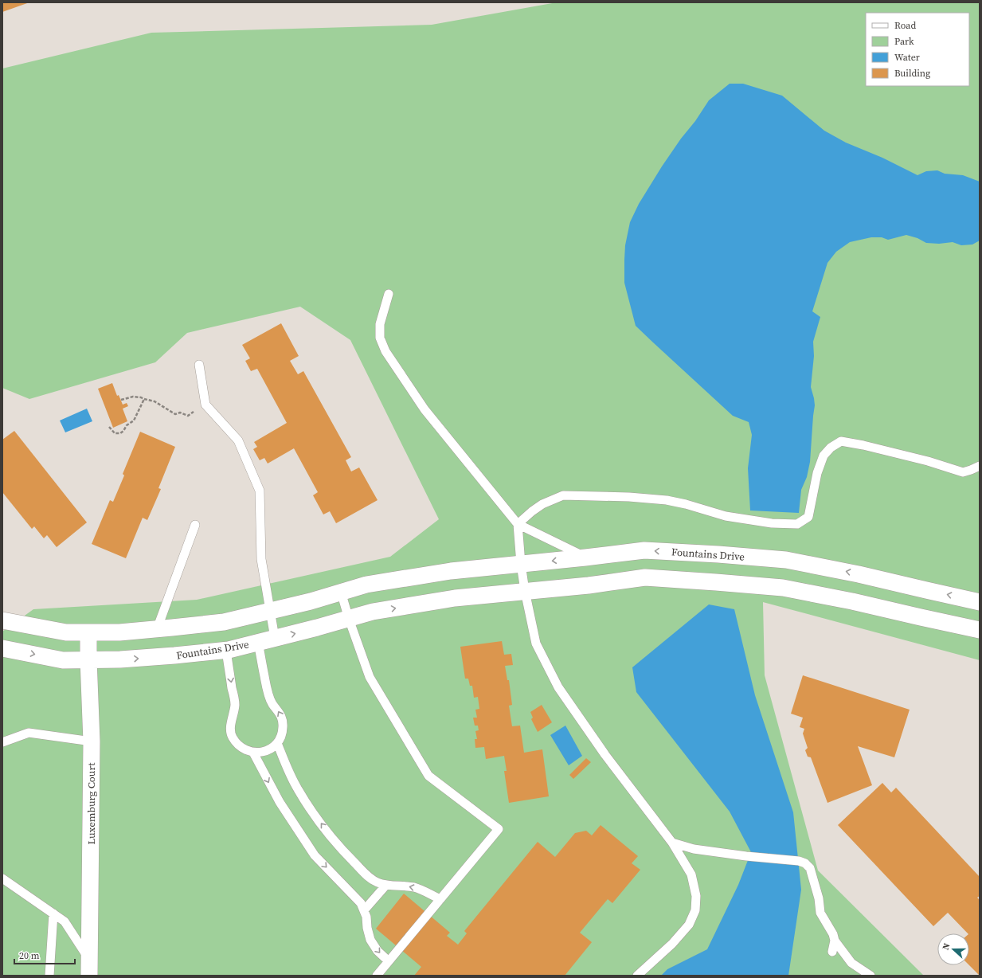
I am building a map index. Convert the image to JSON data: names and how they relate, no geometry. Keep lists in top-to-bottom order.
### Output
{
  "streets": {
    "street": ["Fountains Drive", "Luxemburg Court"]
  },
  "crossings": [
    ["Fountains Drive", "Luxemburg Court"]
  ],
  "legend": [
    "Road",
    "Park",
    "Water",
    "Building"
  ],
  "scale_bar": "20 m",
  "north": "left"
}
